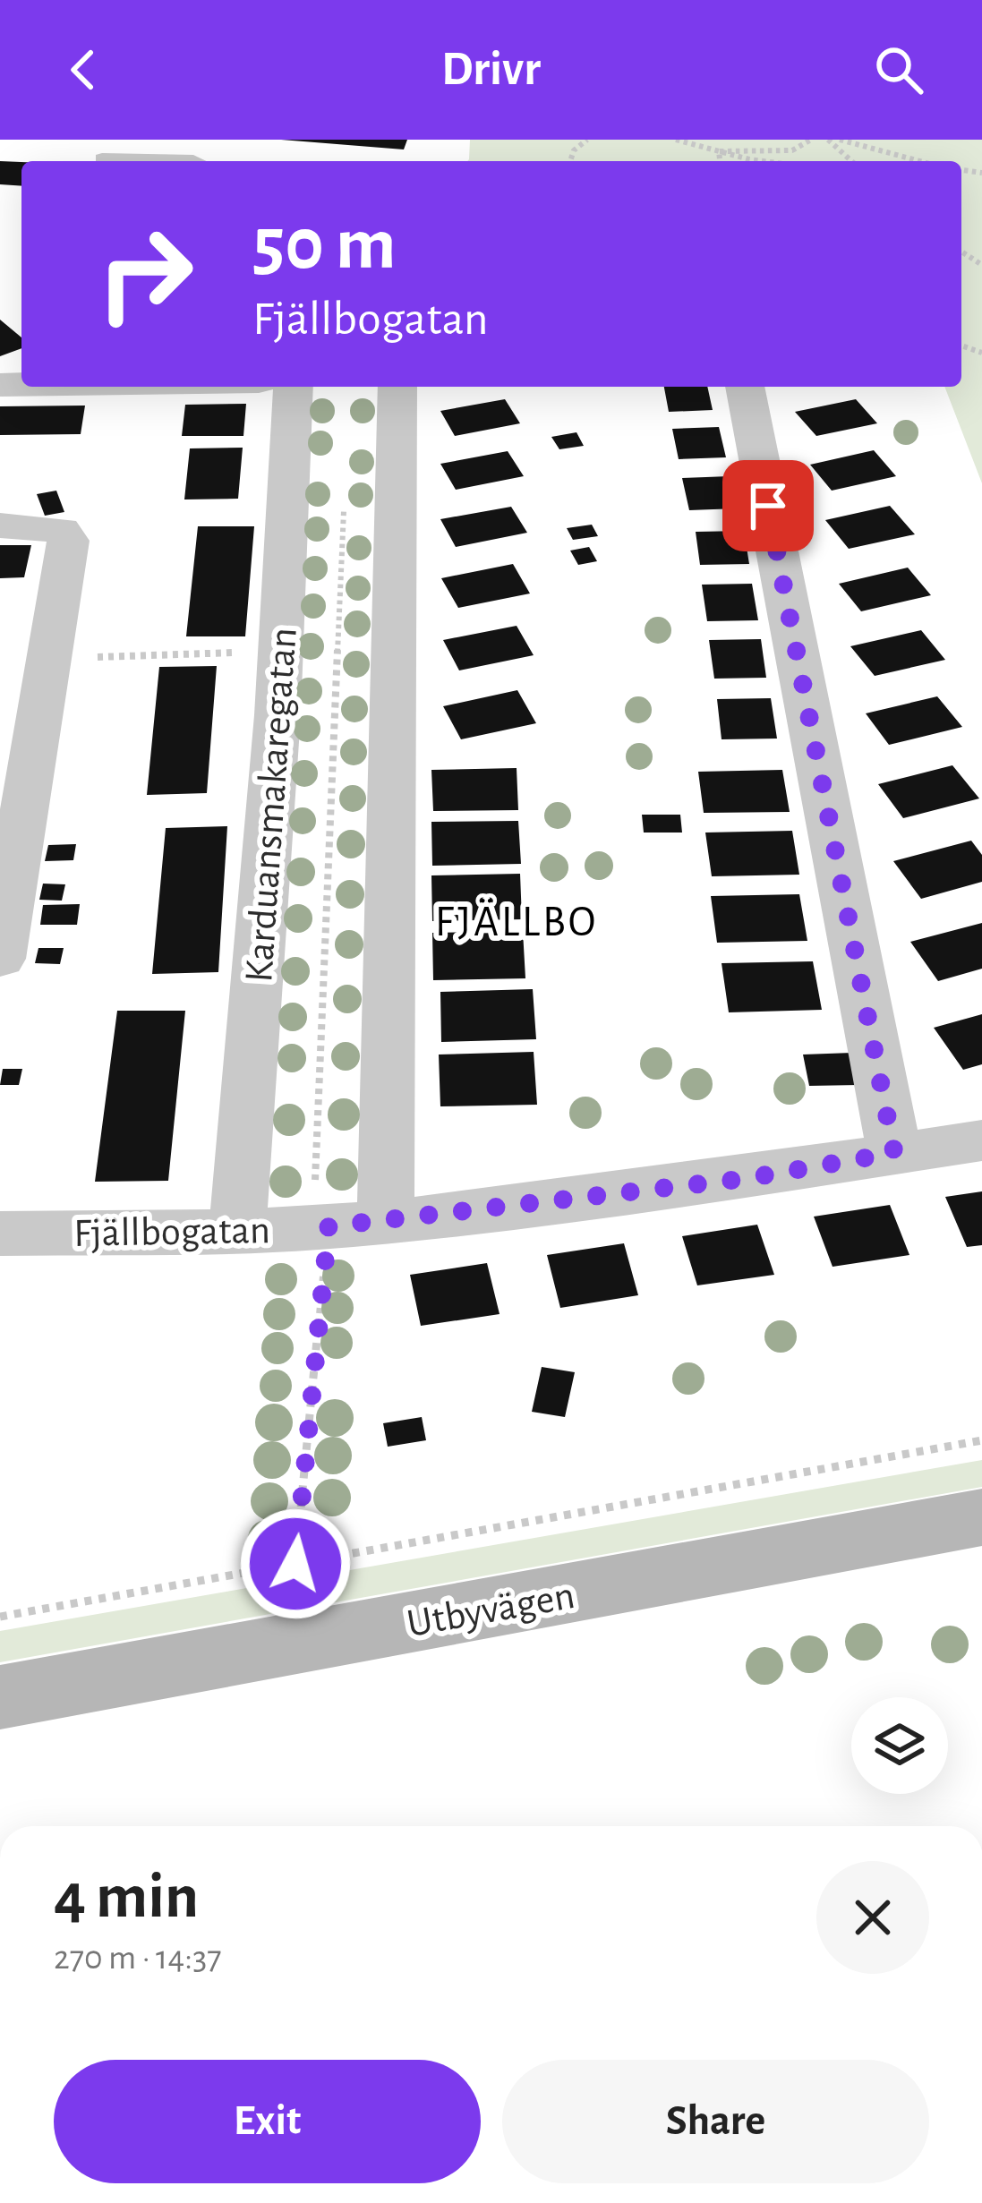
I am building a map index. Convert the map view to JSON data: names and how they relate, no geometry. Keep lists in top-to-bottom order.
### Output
{
  "streets": {
    "street": ["Karduansmakaregatan", "Fjällbogatan", "Utbyvägen"]
  },
  "crossings": [
    ["Karduansmakaregatan", "Fjällbogatan"]
  ],
  "districts": ["FJÄLLBO"],
  "page": {
    "header": "Drivr",
    "turn": ["50 m", "Fjällbogatan"],
    "heading": ["4 min", "270 m · 14:37"],
    "buttons": ["Exit", "Share"]
  }
}
